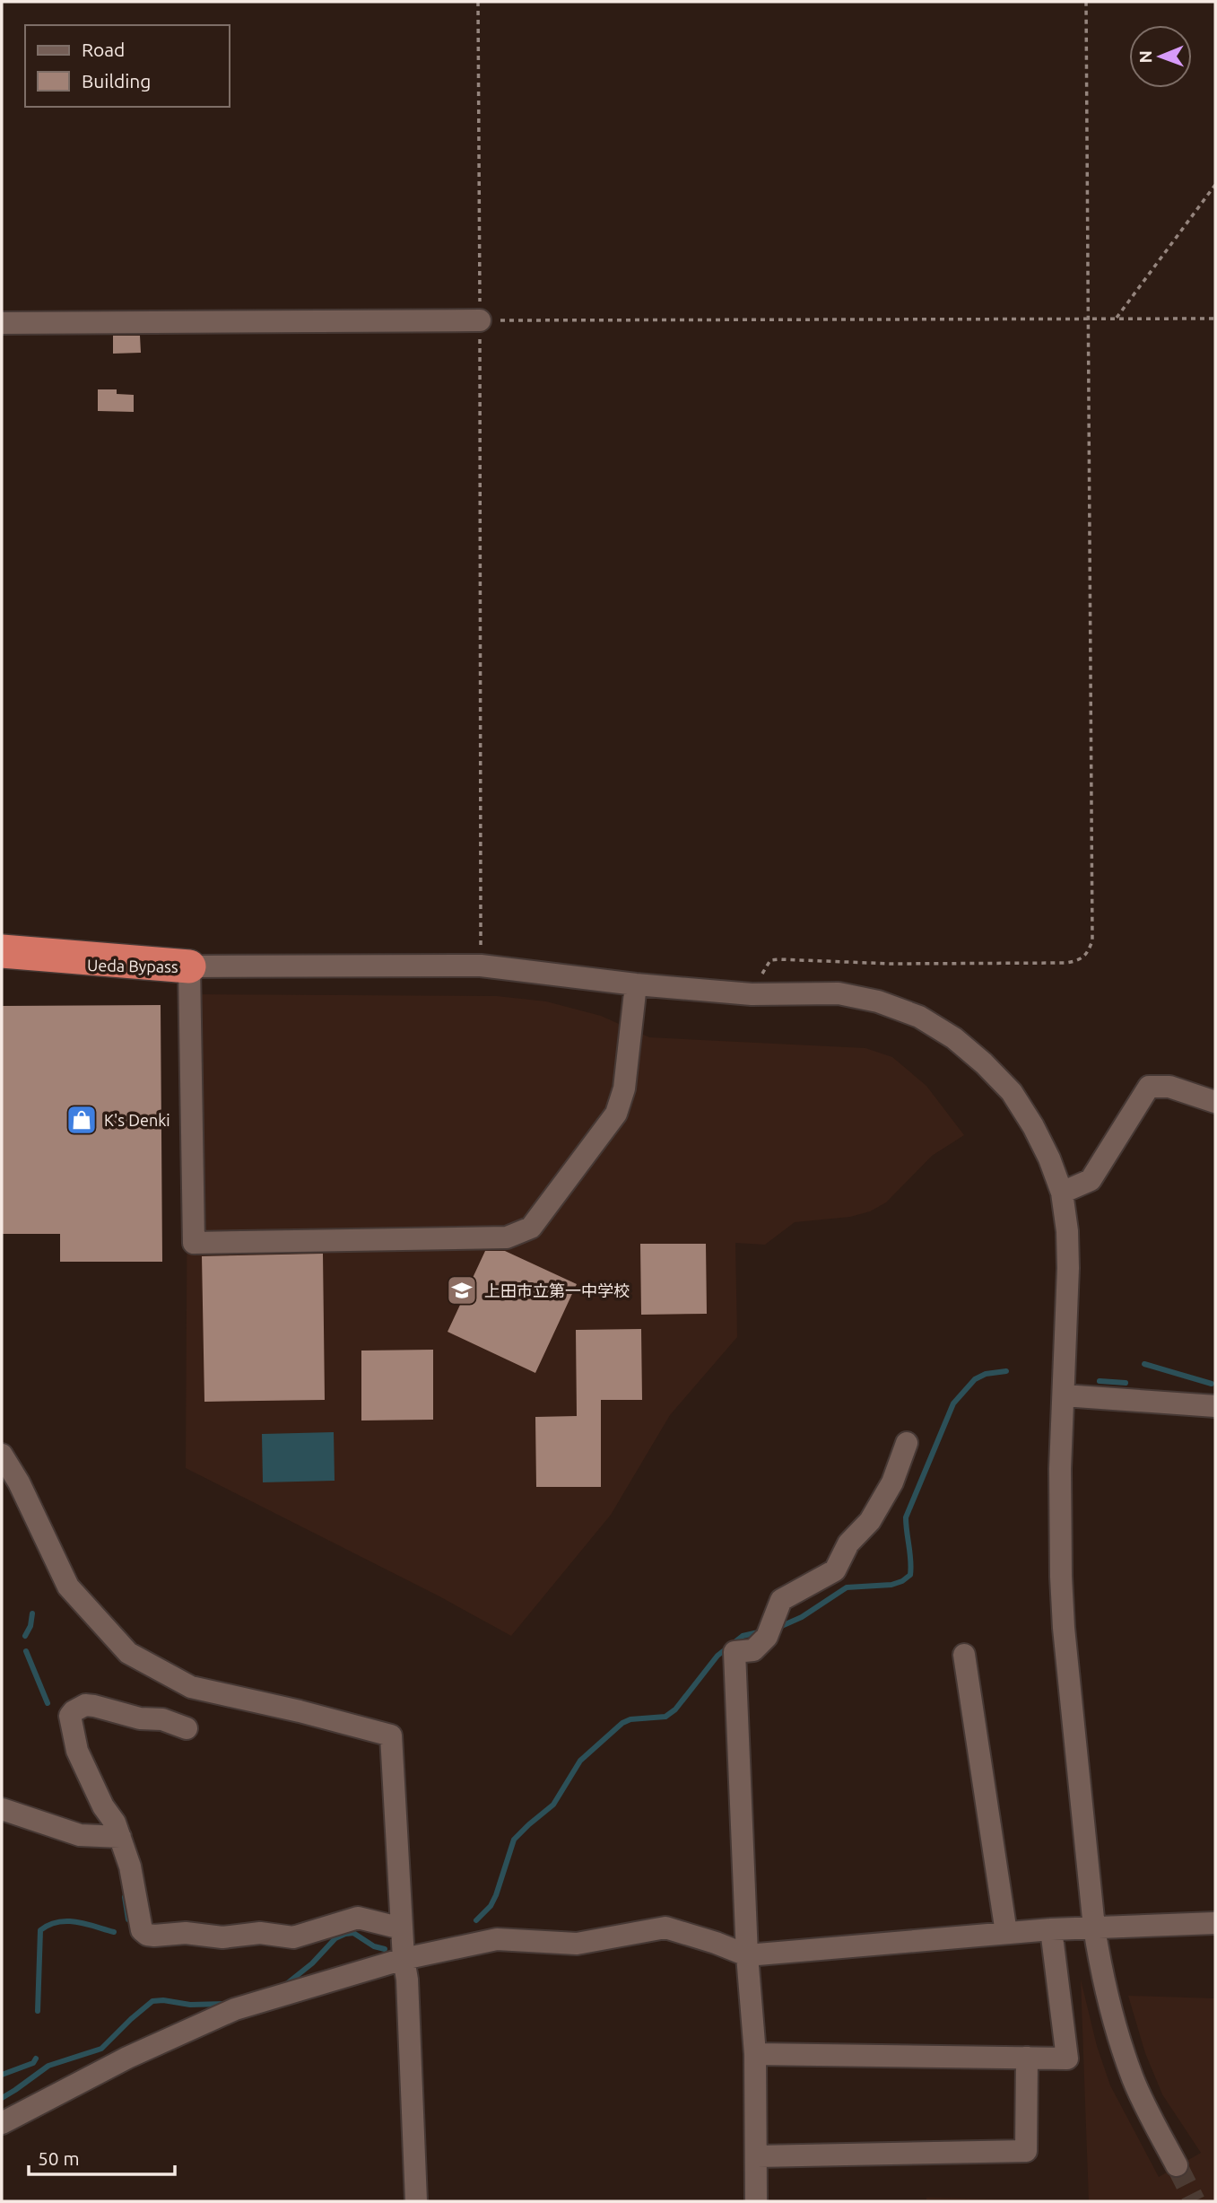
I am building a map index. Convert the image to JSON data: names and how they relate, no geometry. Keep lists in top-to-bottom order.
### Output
{
  "streets": {
    "highway": ["Ueda Bypass"]
  },
  "places": {
    "shop": ["K's Denki"],
    "school or university": ["上田市立第一中学校"]
  },
  "legend": ["Road", "Building"],
  "scale_bar": "50 m",
  "north": "left"
}
